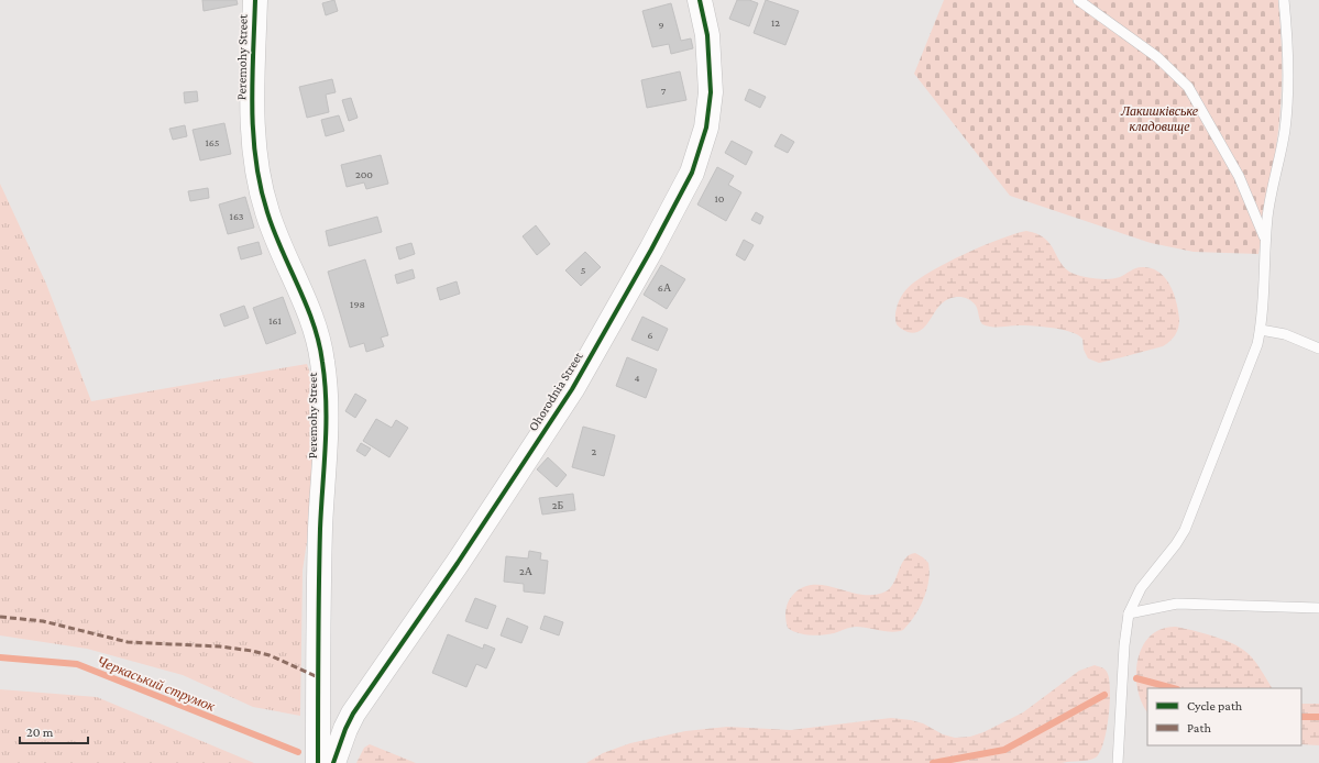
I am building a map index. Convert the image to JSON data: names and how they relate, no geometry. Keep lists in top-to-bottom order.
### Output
{
  "streets": {
    "street": ["Peremohy Street", "Ohorodnia Street"]
  },
  "water": ["Черкаський струмок"],
  "parks": ["Лакишківське кладовище"],
  "house_numbers": [
    "12",
    "9",
    "7",
    "165",
    "200",
    "10",
    "163",
    "5",
    "6А",
    "198",
    "161",
    "6",
    "4",
    "2",
    "2Б",
    "2А"
  ],
  "legend": ["Cycle path", "Path"],
  "scale_bar": "20 m"
}
